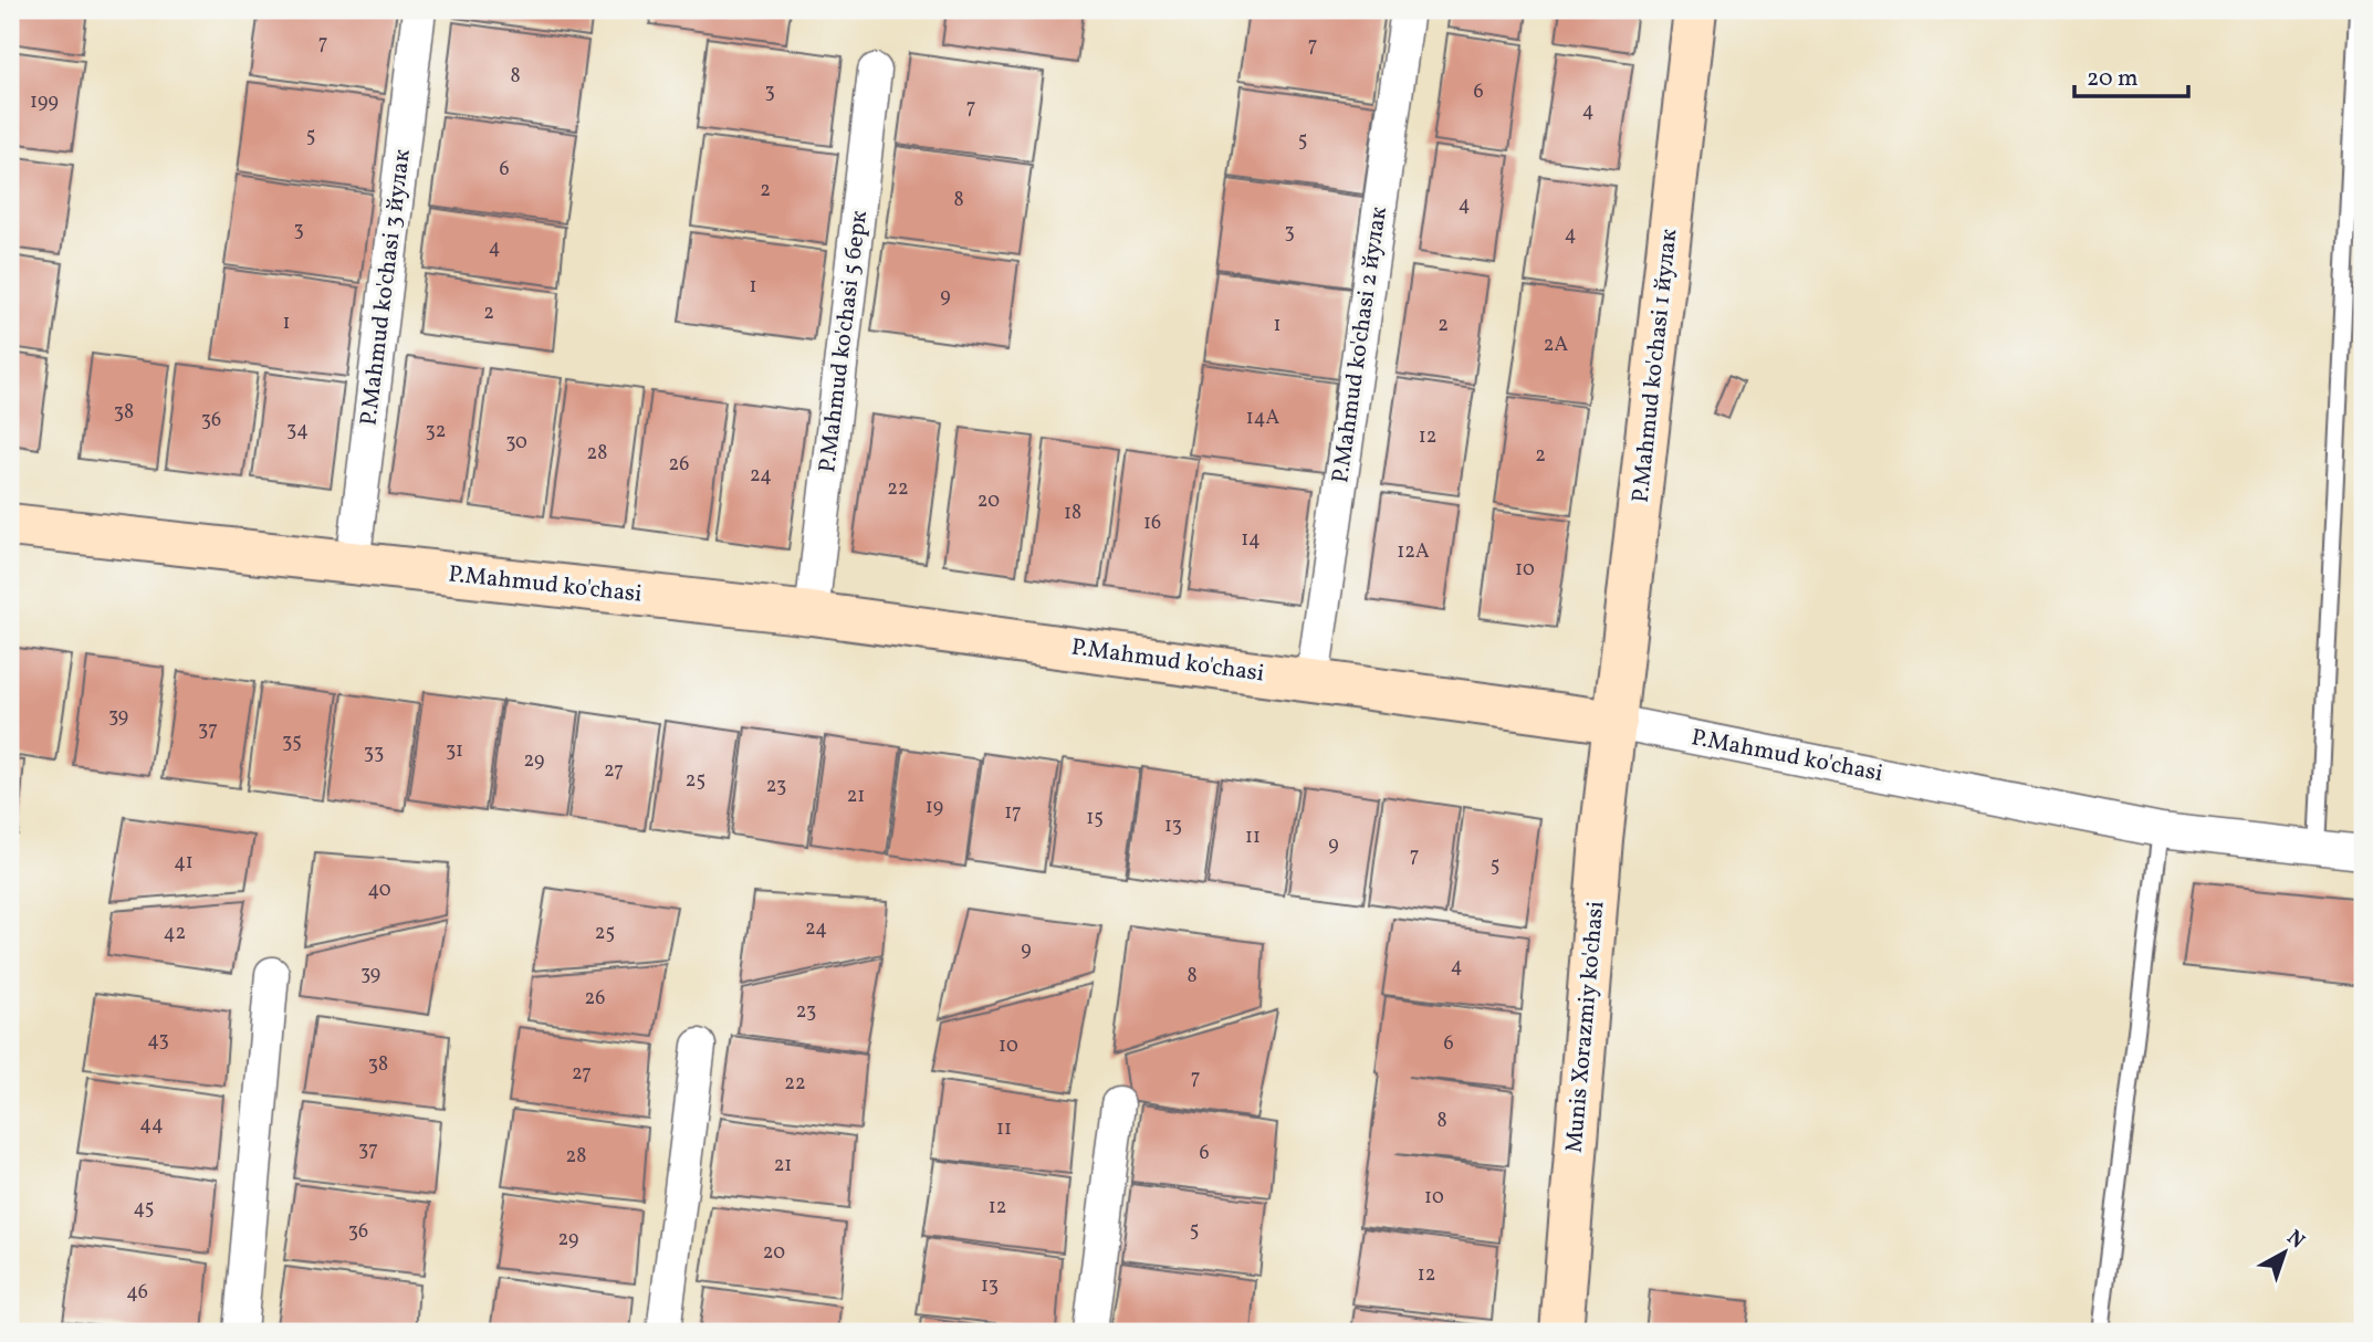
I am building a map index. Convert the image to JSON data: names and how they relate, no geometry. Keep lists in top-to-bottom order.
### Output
{
  "streets": {
    "street": [
      "P.Mahmud ko'chasi 3 йулак",
      "P.Mahmud ko'chasi 5 берк",
      "P.Mahmud ko'chasi 2 йулак",
      "P.Mahmud ko'chasi 1 йулак",
      "P.Mahmud ko'chasi",
      "Munis Xorazmiy ko'chasi"
    ]
  },
  "crossings": [
    ["P.Mahmud ko'chasi 3 йулак", "P.Mahmud ko'chasi"],
    ["P.Mahmud ko'chasi 5 берк", "P.Mahmud ko'chasi"],
    ["P.Mahmud ko'chasi 2 йулак", "P.Mahmud ko'chasi"],
    ["P.Mahmud ko'chasi 1 йулак", "P.Mahmud ko'chasi"],
    ["P.Mahmud ko'chasi 1 йулак", "Munis Xorazmiy ko'chasi"],
    ["P.Mahmud ko'chasi", "Munis Xorazmiy ko'chasi"]
  ],
  "house_numbers": [
    "7",
    "7",
    "8",
    "3",
    "6",
    "199",
    "7",
    "4",
    "5",
    "5",
    "6",
    "2",
    "8",
    "4",
    "3",
    "3",
    "4",
    "4",
    "1",
    "9",
    "2",
    "1",
    "1",
    "2",
    "2A",
    "38",
    "14А",
    "36",
    "34",
    "32",
    "12",
    "30",
    "28",
    "2",
    "26",
    "24",
    "22",
    "20",
    "18",
    "16",
    "14",
    "12А",
    "10",
    "39",
    "37",
    "35",
    "31",
    "33",
    "29",
    "27",
    "25",
    "23",
    "21",
    "19",
    "17",
    "15",
    "13",
    "11",
    "9",
    "7",
    "41",
    "5",
    "40",
    "24",
    "42",
    "25",
    "9",
    "4",
    "39",
    "8",
    "26",
    "23",
    "43",
    "6",
    "10",
    "38",
    "27",
    "7",
    "22",
    "8",
    "44",
    "11",
    "37",
    "6",
    "28",
    "21",
    "10",
    "12",
    "45",
    "5",
    "36",
    "29",
    "20",
    "12",
    "13",
    "46"
  ],
  "scale_bar": "20 m",
  "north": "top right"
}
